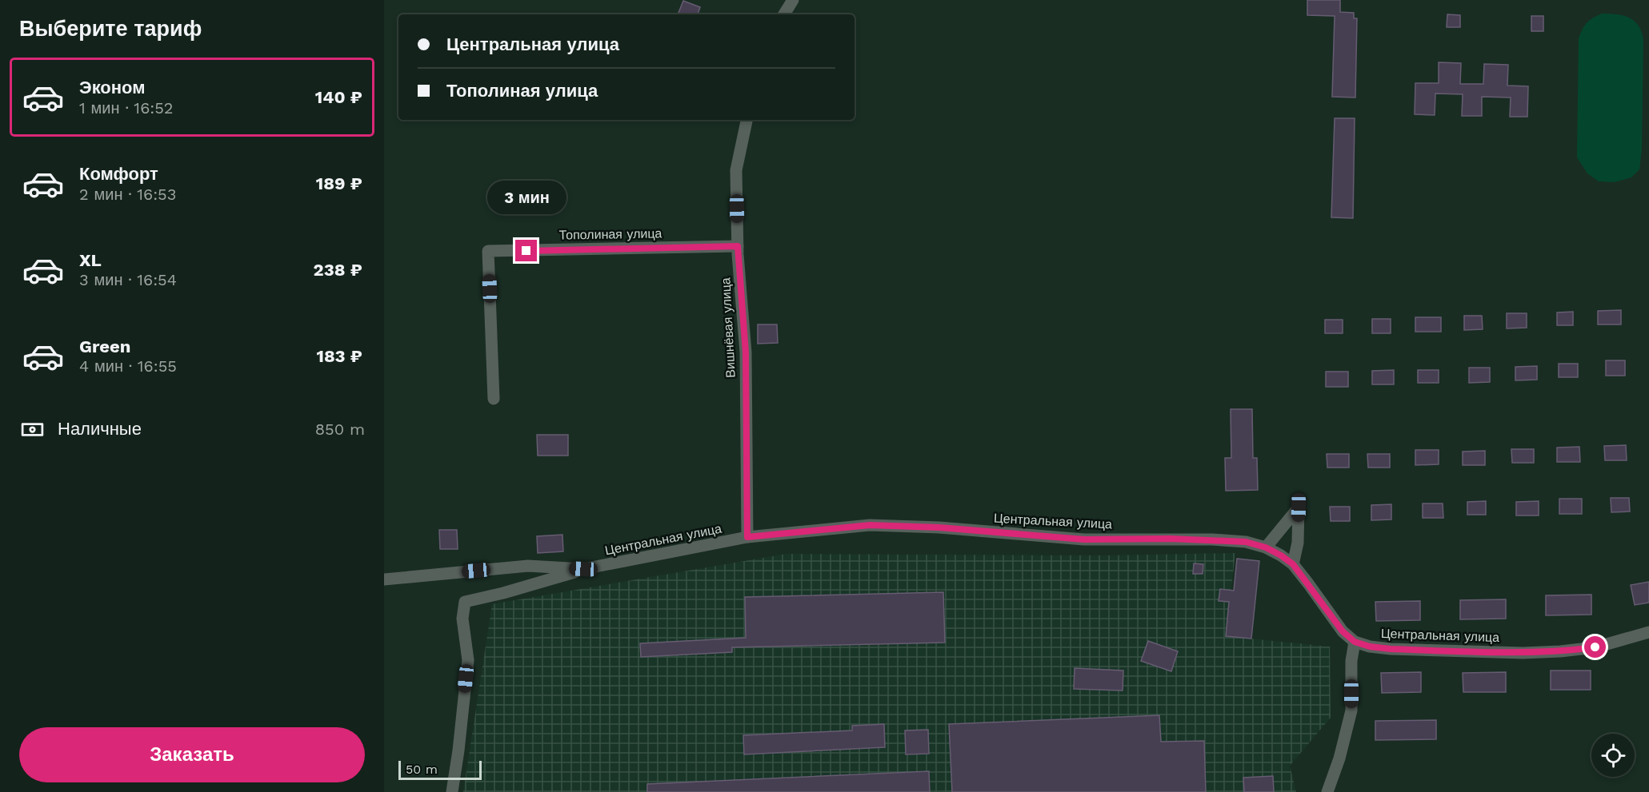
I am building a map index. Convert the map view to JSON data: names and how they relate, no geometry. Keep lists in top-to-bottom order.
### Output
{
  "streets": {
    "street": ["Тополиная улица", "Вишнёвая улица", "Центральная улица"]
  },
  "crossings": [
    ["Тополиная улица", "Вишнёвая улица"],
    ["Вишнёвая улица", "Центральная улица"]
  ],
  "scale_bar": "50 m",
  "page": {
    "heading": "Выберите тариф",
    "banner": ["Центральная улица", "Тополиная улица"],
    "list": [
      {
        "name": "Эконом",
        "note": "1 мин · 16:52",
        "value": "140 ₽"
      },
      {
        "name": "Комфорт",
        "note": "2 мин · 16:53",
        "value": "189 ₽"
      },
      {
        "name": "XL",
        "note": "3 мин · 16:54",
        "value": "238 ₽"
      },
      {
        "name": "Green",
        "note": "4 мин · 16:55",
        "value": "183 ₽"
      }
    ],
    "bubble": "3 мин",
    "pay": ["Наличные", "850 m"],
    "buttons": "Заказать",
    "scale": "50 m"
  }
}
